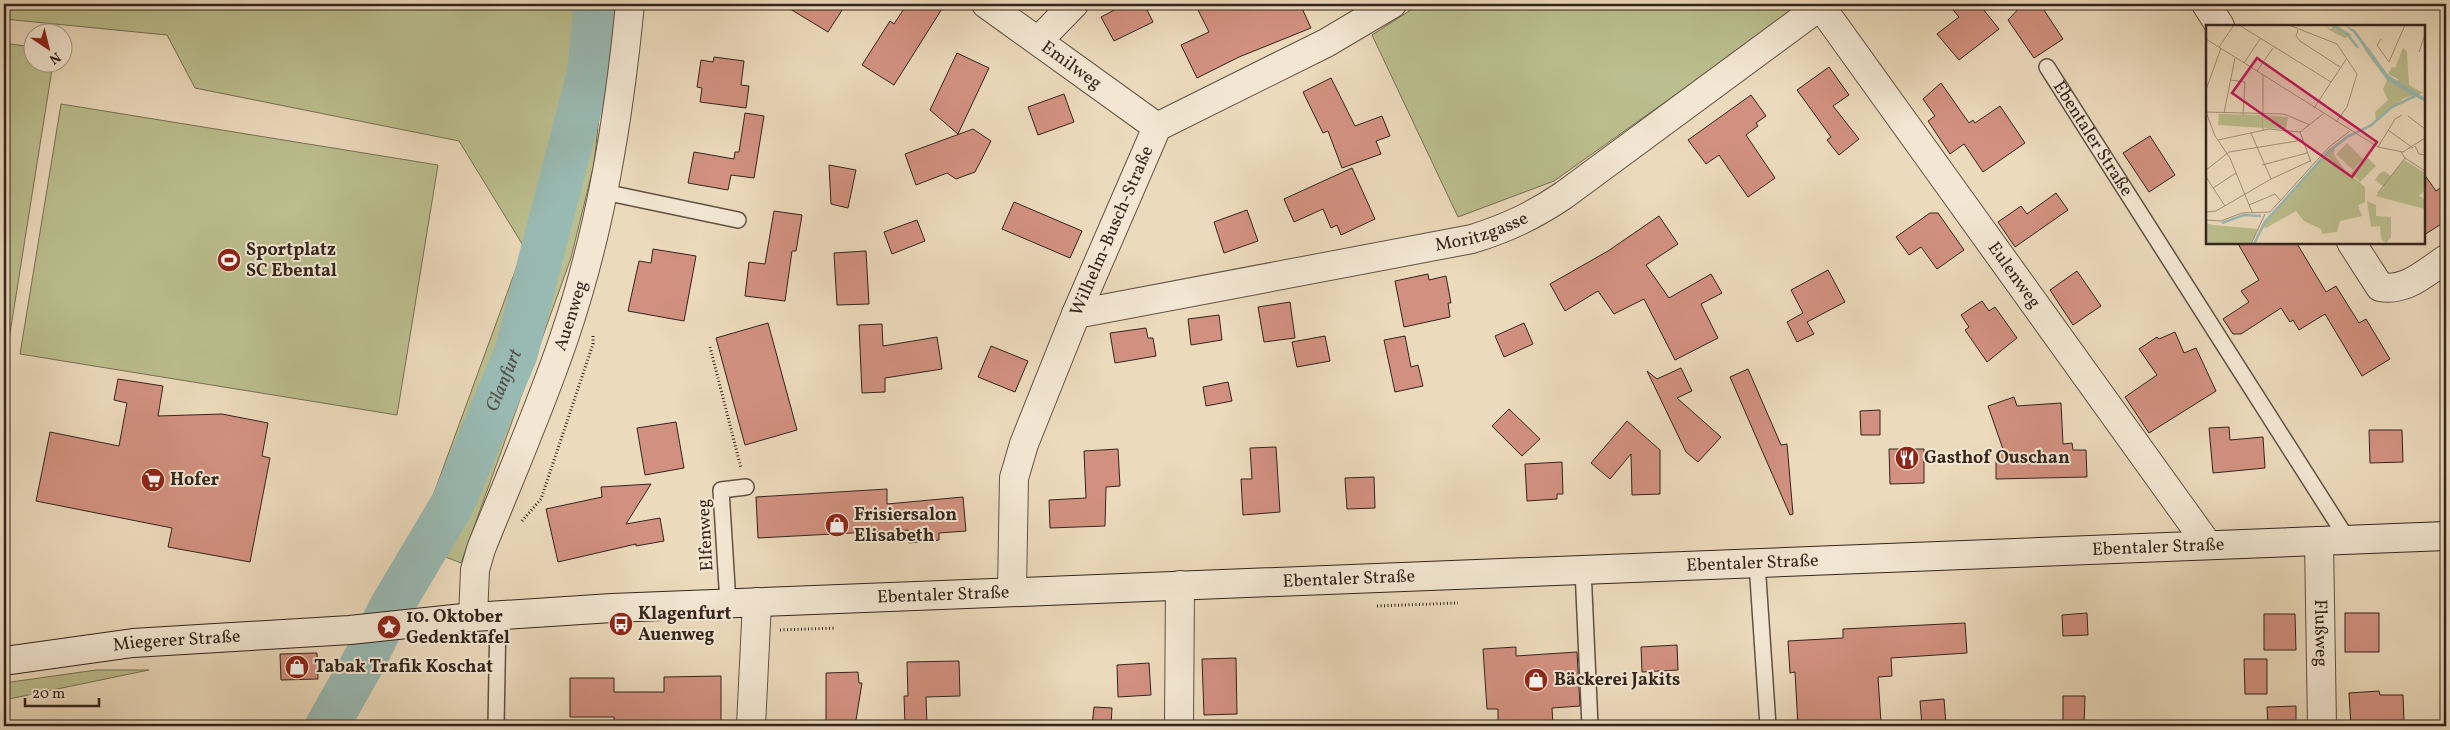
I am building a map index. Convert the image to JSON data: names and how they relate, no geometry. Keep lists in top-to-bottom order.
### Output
{
  "streets": {
    "street": [
      "Emilweg",
      "Ebentaler Straße",
      "Wilhelm-Busch-Straße",
      "Moritzgasse",
      "Eulenweg",
      "Auenweg",
      "Flußweg",
      "Miegerer Straße"
    ],
    "lane": ["Elfenweg"]
  },
  "crossings": [
    ["Emilweg", "Wilhelm-Busch-Straße"],
    ["Ebentaler Straße", "Wilhelm-Busch-Straße"],
    ["Ebentaler Straße", "Eulenweg"],
    ["Ebentaler Straße", "Auenweg"],
    ["Ebentaler Straße", "Elfenweg"],
    ["Ebentaler Straße", "Flußweg"],
    ["Ebentaler Straße", "Miegerer Straße"],
    ["Wilhelm-Busch-Straße", "Moritzgasse"],
    ["Moritzgasse", "Eulenweg"]
  ],
  "water": ["Glanfurt"],
  "places": {
    "sports": ["Sportplatz SC Ebental"],
    "restaurant": ["Gasthof Ouschan"],
    "supermarket": ["Hofer"],
    "shop": ["Frisiersalon Elisabeth", "Tabak Trafik Koschat", "Bäckerei Jakits"],
    "bus stop": ["Klagenfurt Auenweg"],
    "place": ["10. Oktober Gedenktafel"]
  },
  "scale_bar": "20 m",
  "north": "bottom right"
}
